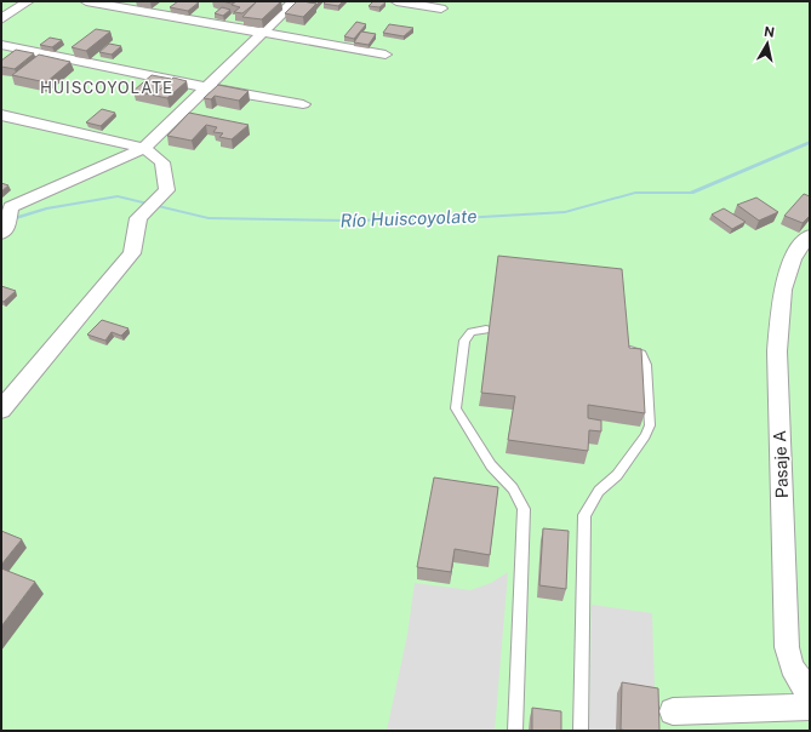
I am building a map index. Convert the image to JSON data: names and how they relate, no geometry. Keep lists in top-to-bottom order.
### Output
{
  "streets": {
    "street": ["Pasaje A"]
  },
  "districts": ["HUISCOYOLATE"],
  "water": ["Río Huiscoyolate"],
  "north": "top"
}
